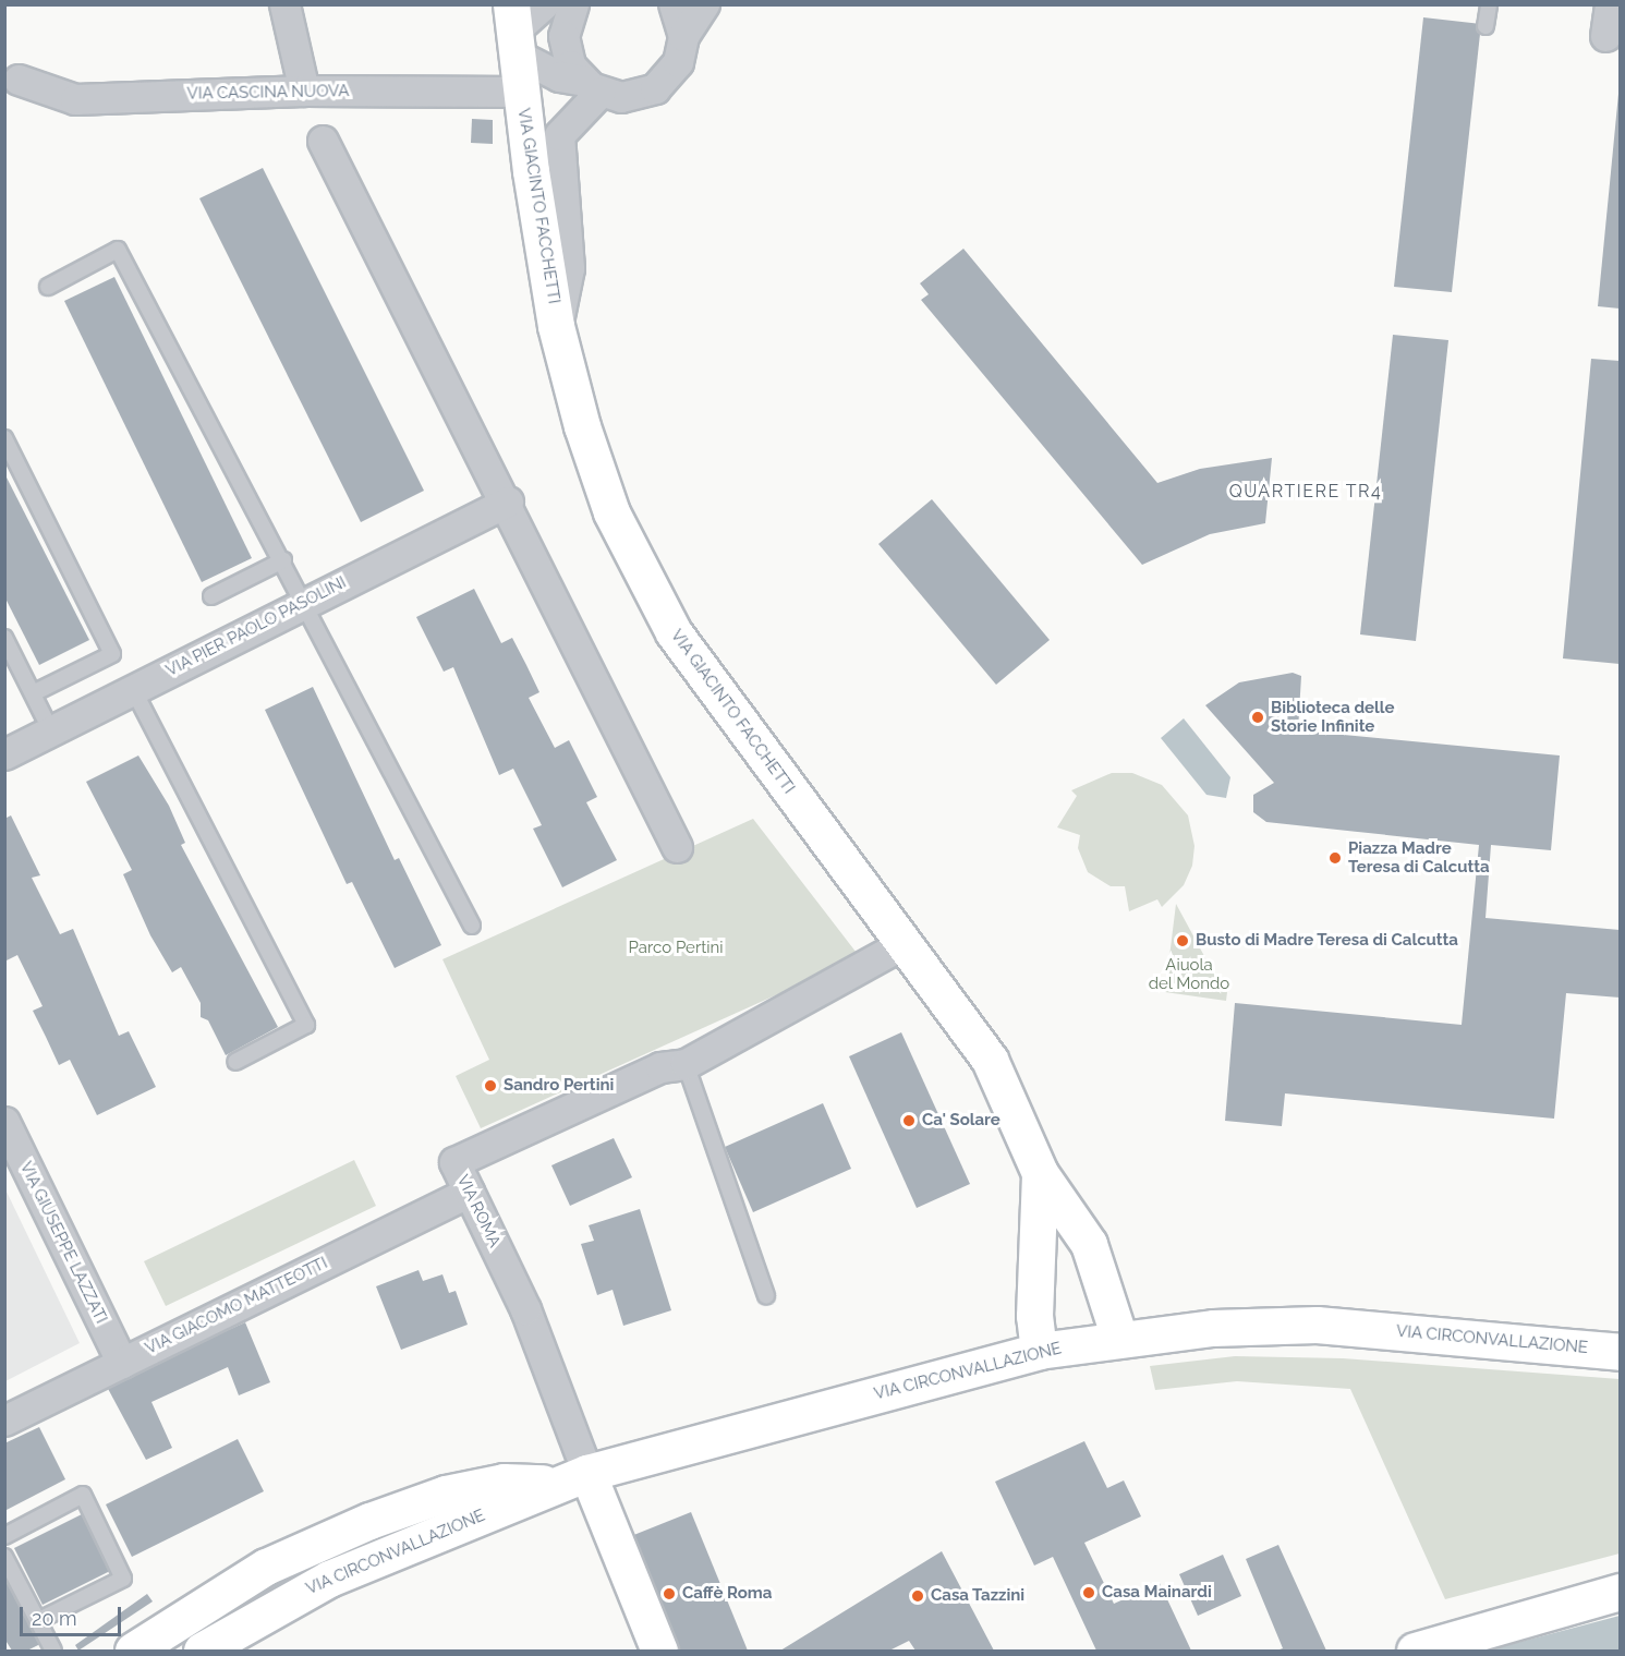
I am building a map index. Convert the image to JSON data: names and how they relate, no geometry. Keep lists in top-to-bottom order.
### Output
{
  "streets": {
    "main road": ["VIA GIACINTO FACCHETTI", "VIA ROMA", "VIA CIRCONVALLAZIONE"],
    "street": [
      "VIA CASCINA NUOVA",
      "VIA PIER PAOLO PASOLINI",
      "VIA GIUSEPPE LAZZATI",
      "VIA GIACOMO MATTEOTTI"
    ]
  },
  "crossings": [
    ["VIA CASCINA NUOVA", "VIA GIACINTO FACCHETTI"],
    ["VIA GIACINTO FACCHETTI", "VIA ROMA"],
    ["VIA GIACINTO FACCHETTI", "VIA CIRCONVALLAZIONE"],
    ["VIA ROMA", "VIA GIACOMO MATTEOTTI"],
    ["VIA ROMA", "VIA CIRCONVALLAZIONE"],
    ["VIA GIUSEPPE LAZZATI", "VIA GIACOMO MATTEOTTI"]
  ],
  "districts": ["QUARTIERE TR4"],
  "parks": ["Parco Pertini", "Aiuola del Mondo"],
  "places": [
    "Biblioteca delle Storie Infinite",
    "Piazza Madre Teresa di Calcutta",
    "Busto di Madre Teresa di Calcutta",
    "Sandro Pertini",
    "Ca' Solare",
    "Casa Mainardi",
    "Caffè Roma",
    "Casa Tazzini"
  ],
  "scale_bar": "20 m"
}
